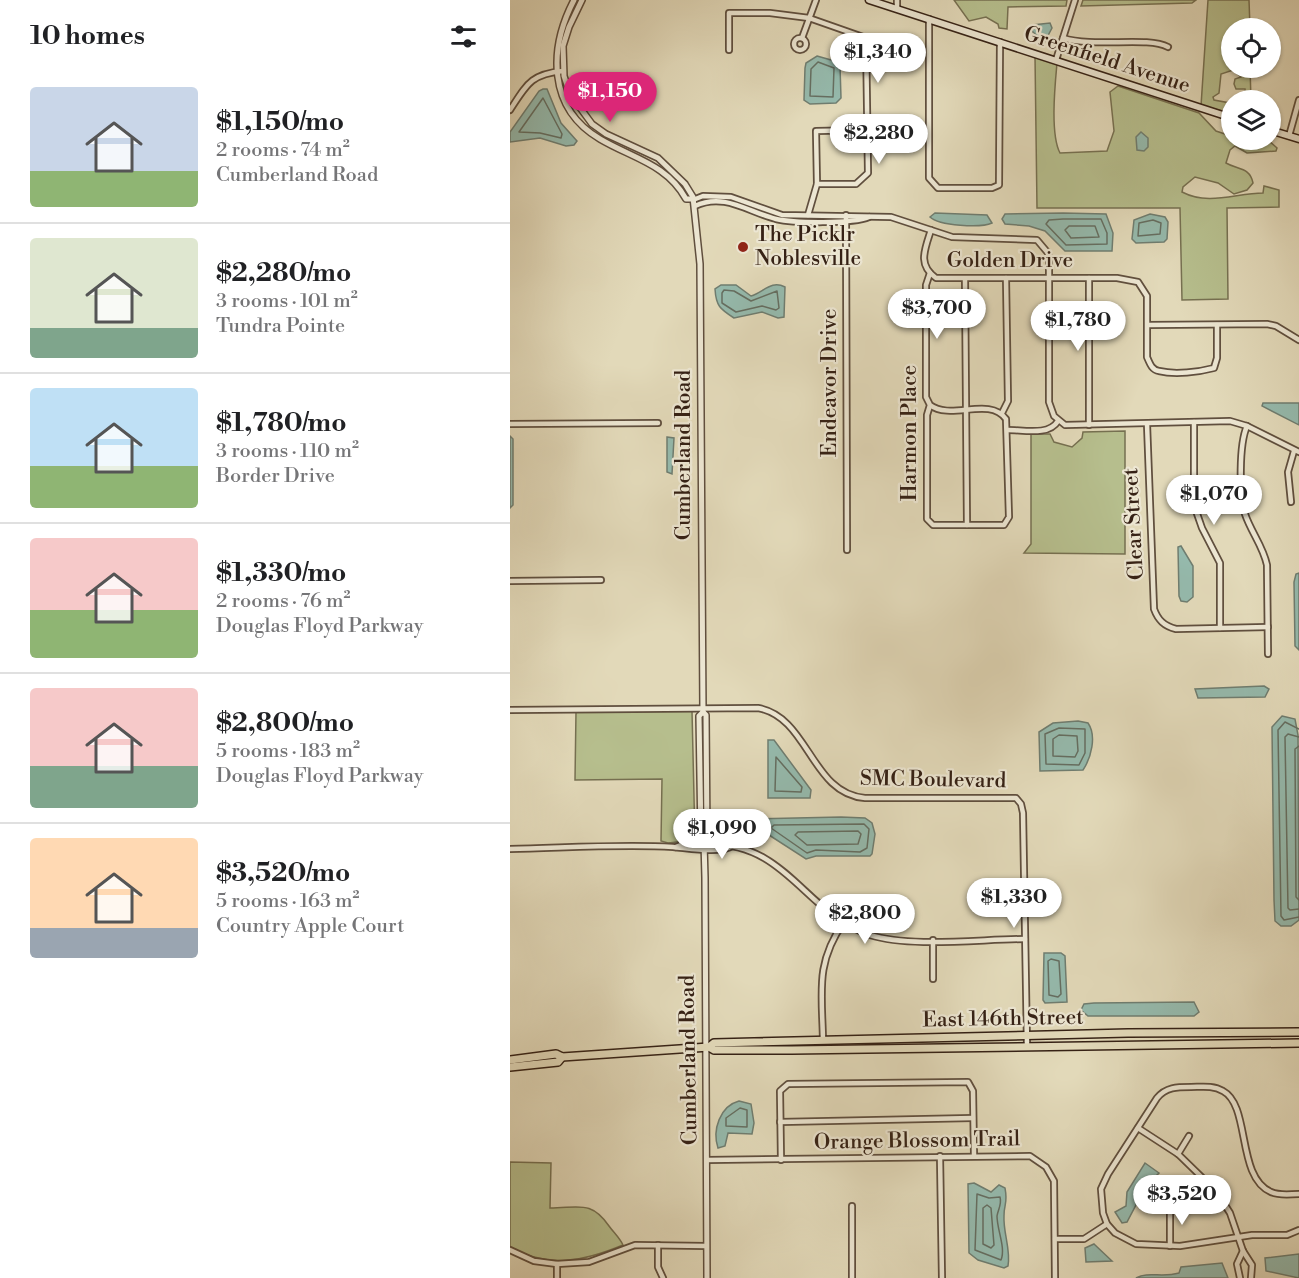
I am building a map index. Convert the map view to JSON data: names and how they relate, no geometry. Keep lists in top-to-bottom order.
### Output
{
  "streets": {
    "main road": ["Greenfield Avenue", "East 146th Street"],
    "street": [
      "Golden Drive",
      "Endeavor Drive",
      "Harmon Place",
      "Cumberland Road",
      "Clear Street",
      "SMC Boulevard",
      "Orange Blossom Trail"
    ]
  },
  "crossings": [
    ["Golden Drive", "Harmon Place"],
    ["Cumberland Road", "SMC Boulevard"],
    ["Cumberland Road", "East 146th Street"],
    ["Cumberland Road", "Orange Blossom Trail"]
  ],
  "places": ["The Picklr Noblesville"],
  "page": {
    "heading": "10 homes",
    "price": [
      "$1,340",
      "$1,150",
      "$2,280",
      "$3,700",
      "$1,780",
      "$1,070",
      "$1,090",
      "$1,330",
      "$2,800",
      "$3,520"
    ],
    "list": [
      {
        "name": "$1,150/mo",
        "note": "2 rooms · 74 m² · Cumberland Road"
      },
      {
        "name": "$2,280/mo",
        "note": "3 rooms · 101 m² · Tundra Pointe"
      },
      {
        "name": "$1,780/mo",
        "note": "3 rooms · 110 m² · Border Drive"
      },
      {
        "name": "$1,330/mo",
        "note": "2 rooms · 76 m² · Douglas Floyd Parkway"
      },
      {
        "name": "$2,800/mo",
        "note": "5 rooms · 183 m² · Douglas Floyd Parkway"
      },
      {
        "name": "$3,520/mo",
        "note": "5 rooms · 163 m² · Country Apple Court"
      }
    ]
  }
}
